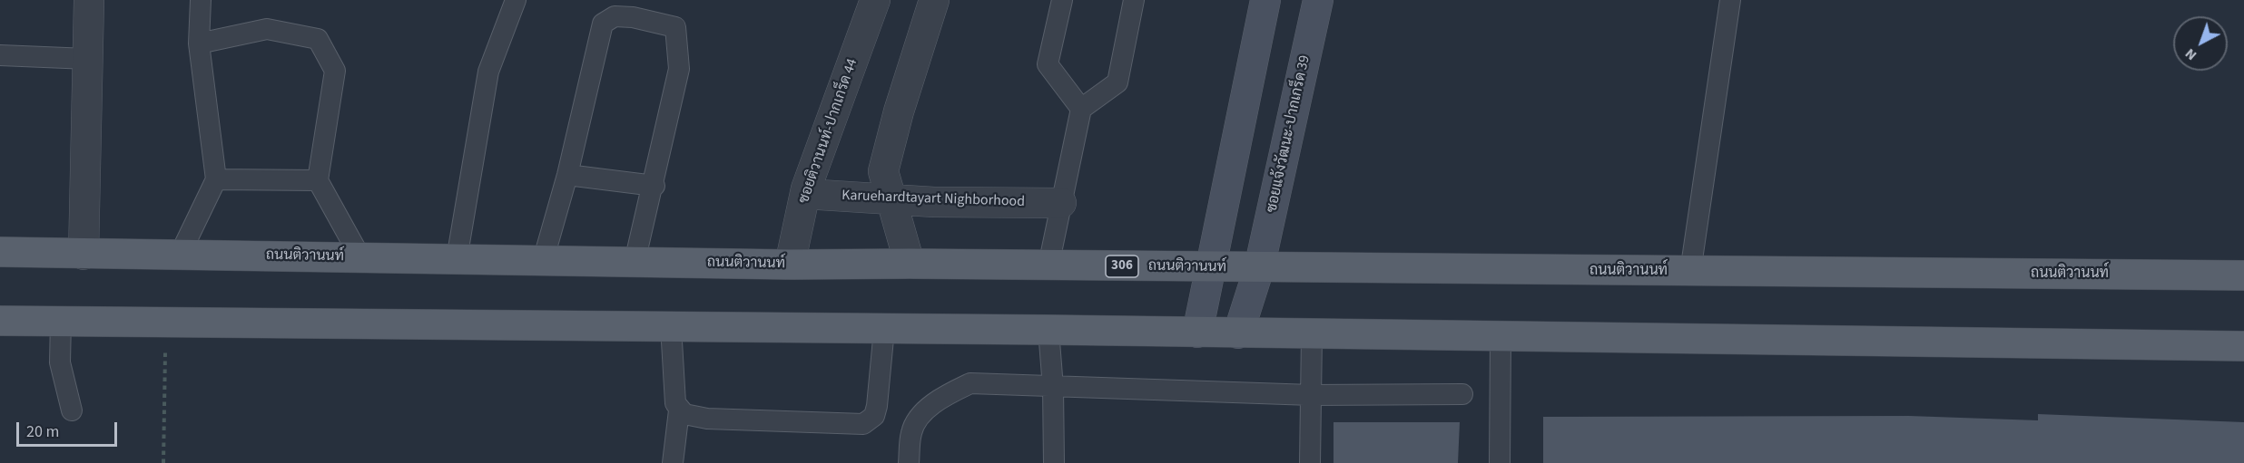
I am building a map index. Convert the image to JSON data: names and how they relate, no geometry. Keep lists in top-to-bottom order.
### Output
{
  "streets": {
    "main road": ["ซอยแจ้งวัฒนะ-ปากเกร็ด 39", "ถนนติวานนท์", "306"],
    "street": ["ซอยติวานนท์-ปากเกร็ด 44", "Karuehardtayart Nighborhood"]
  },
  "crossings": [
    ["ซอยติวานนท์-ปากเกร็ด 44", "Karuehardtayart Nighborhood"],
    ["ซอยติวานนท์-ปากเกร็ด 44", "ถนนติวานนท์"],
    ["ซอยแจ้งวัฒนะ-ปากเกร็ด 39", "ถนนติวานนท์"]
  ],
  "scale_bar": "20 m",
  "north": "bottom left"
}
